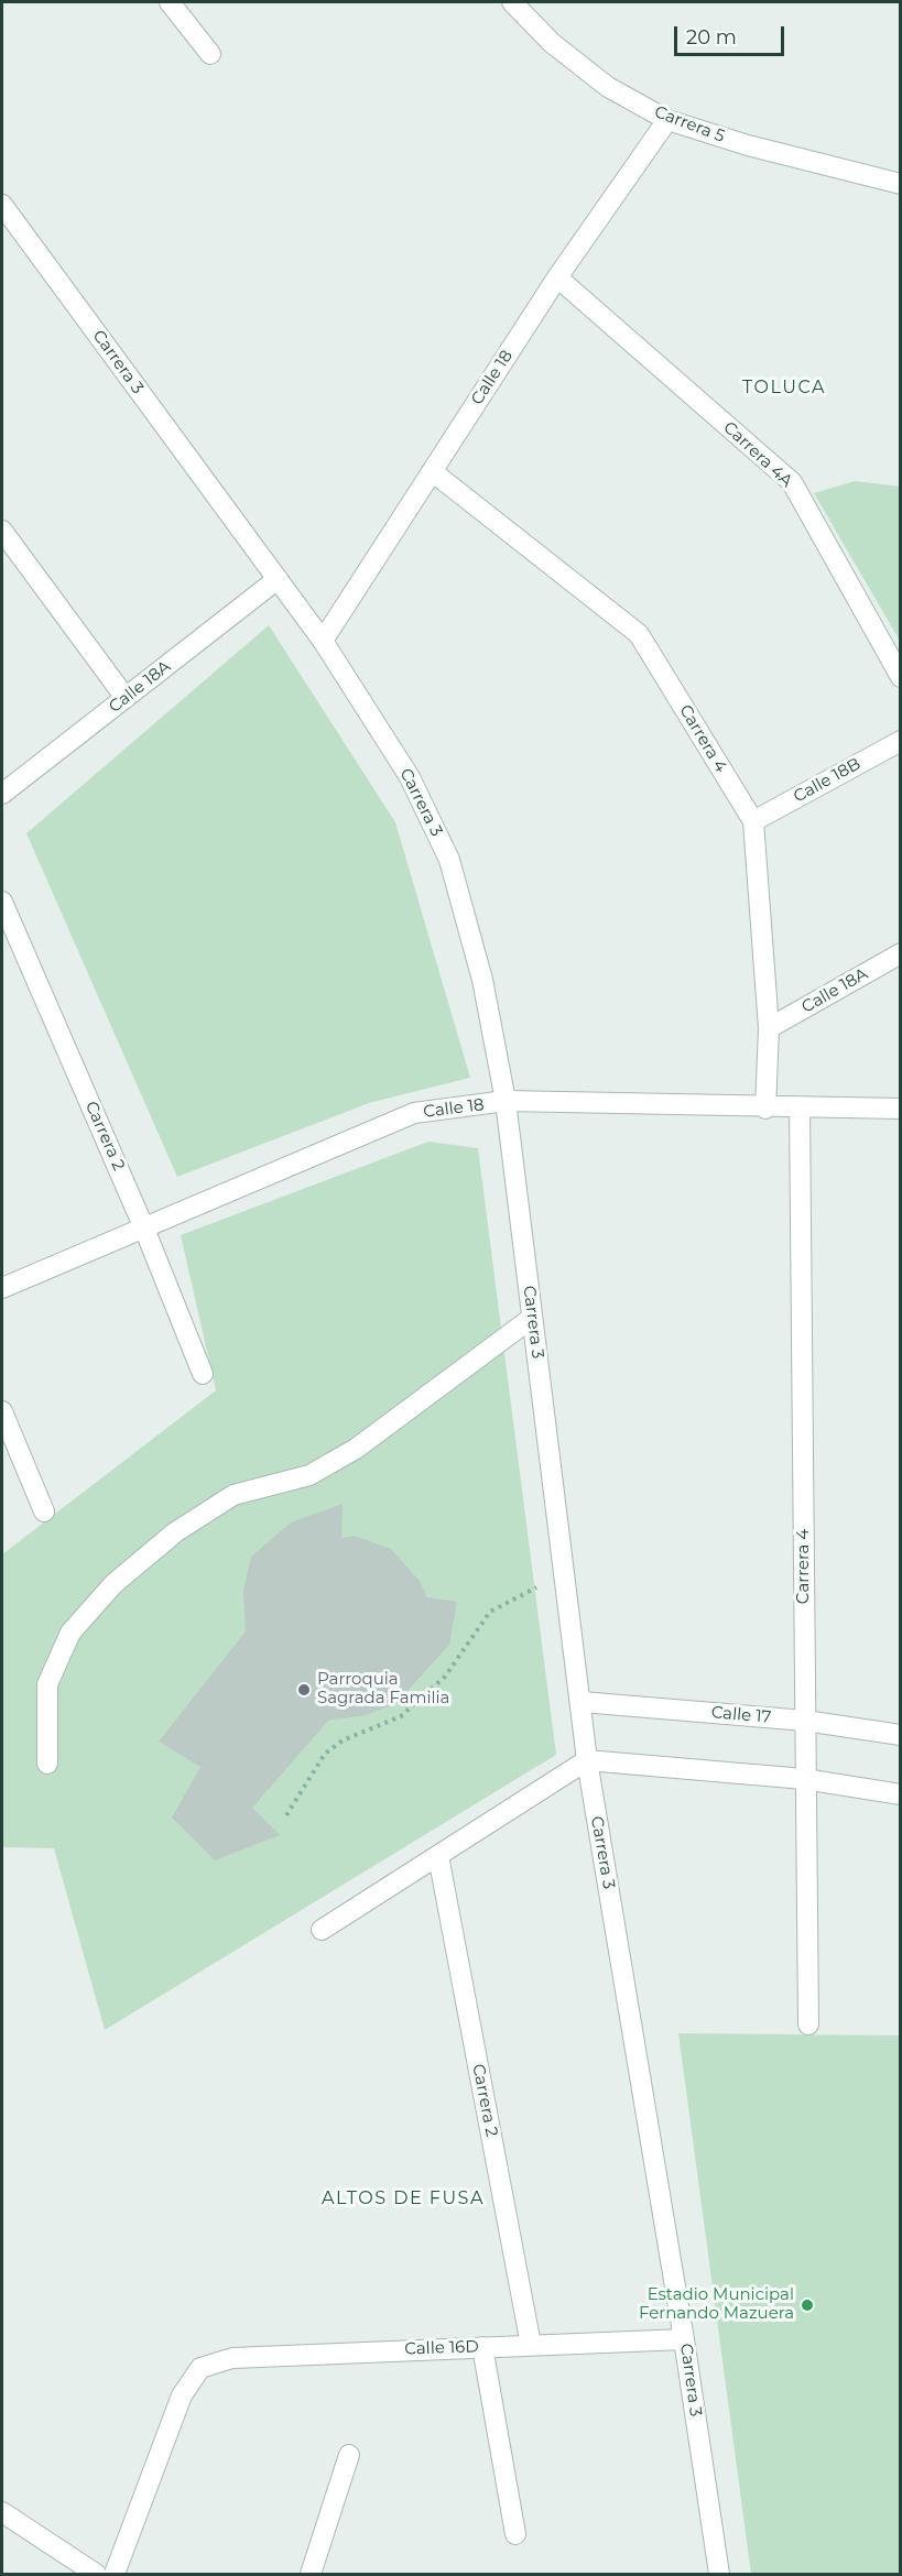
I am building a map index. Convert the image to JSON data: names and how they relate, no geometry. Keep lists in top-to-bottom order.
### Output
{
  "streets": {
    "street": [
      "Carrera 5",
      "Carrera 3",
      "Calle 18",
      "Carrera 4A",
      "Calle 18A",
      "Carrera 4",
      "Calle 18B",
      "Carrera 2",
      "Calle 17",
      "Calle 16D"
    ]
  },
  "crossings": [
    ["Carrera 5", "Calle 18"],
    ["Carrera 3", "Calle 18"],
    ["Carrera 3", "Calle 18A"],
    ["Carrera 3", "Calle 17"],
    ["Carrera 3", "Calle 16D"],
    ["Calle 18", "Carrera 4A"],
    ["Calle 18", "Carrera 4"],
    ["Calle 18", "Carrera 2"],
    ["Calle 18A", "Carrera 4"],
    ["Carrera 4", "Calle 18B"],
    ["Carrera 4", "Calle 17"],
    ["Carrera 2", "Calle 16D"]
  ],
  "districts": ["TOLUCA", "ALTOS DE FUSA"],
  "places": ["Parroquia Sagrada Familia", "Estadio Municipal Fernando Mazuera"],
  "scale_bar": "20 m"
}
